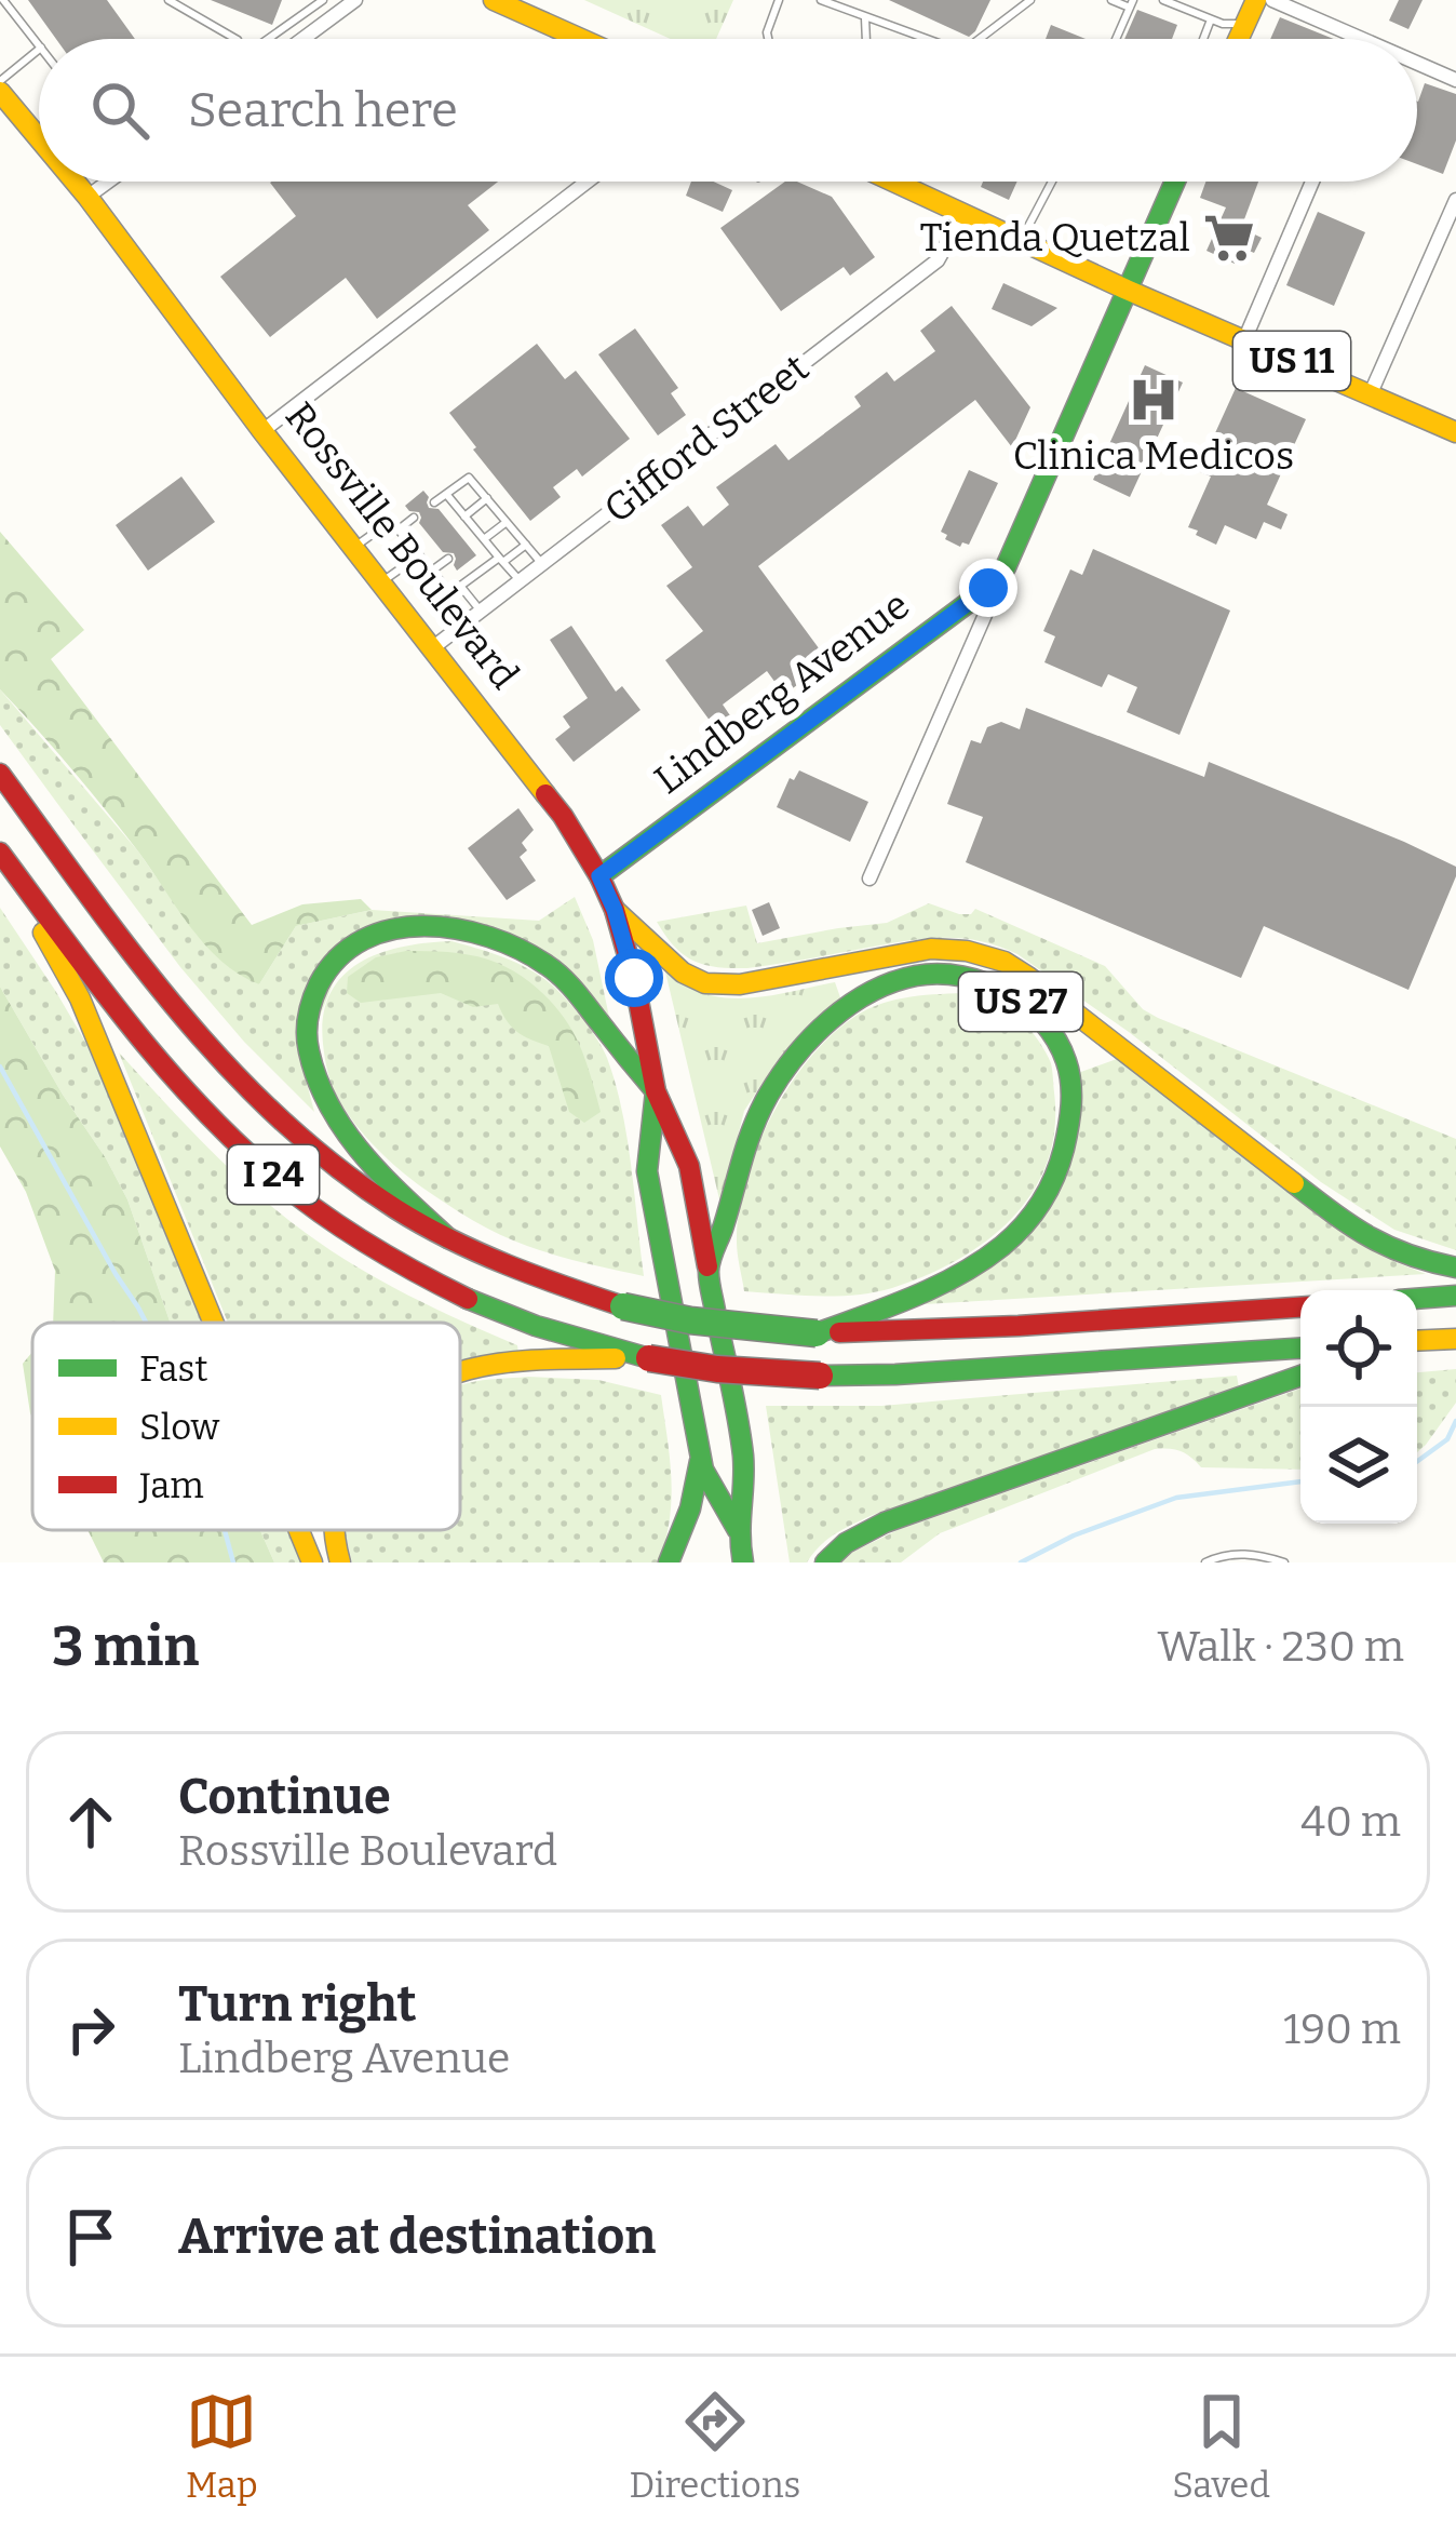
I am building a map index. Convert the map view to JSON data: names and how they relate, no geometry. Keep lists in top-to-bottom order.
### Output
{
  "streets": {
    "main road": [
      "US 11",
      "Rossville Boulevard",
      "Lindberg Avenue",
      "US 27",
      "I 24"
    ],
    "street": ["Gifford Street"]
  },
  "crossings": [
    ["US 11", "Gifford Street"],
    ["Gifford Street", "Rossville Boulevard"],
    ["Rossville Boulevard", "Lindberg Avenue"],
    ["Rossville Boulevard", "US 27"],
    ["US 27", "I 24"]
  ],
  "places": {
    "supermarket": ["Tienda Quetzal"],
    "hospital": ["Clinica Medicos"]
  },
  "legend": ["Fast", "Slow", "Jam"],
  "page": {
    "search": "Search here",
    "heading": ["3 min", "Walk · 230 m"],
    "list": [
      ["Continue", "Rossville Boulevard", "40 m"],
      ["Turn right", "Lindberg Avenue", "190 m"],
      "Arrive at destination"
    ],
    "nav": ["Map", "Directions", "Saved"]
  }
}
